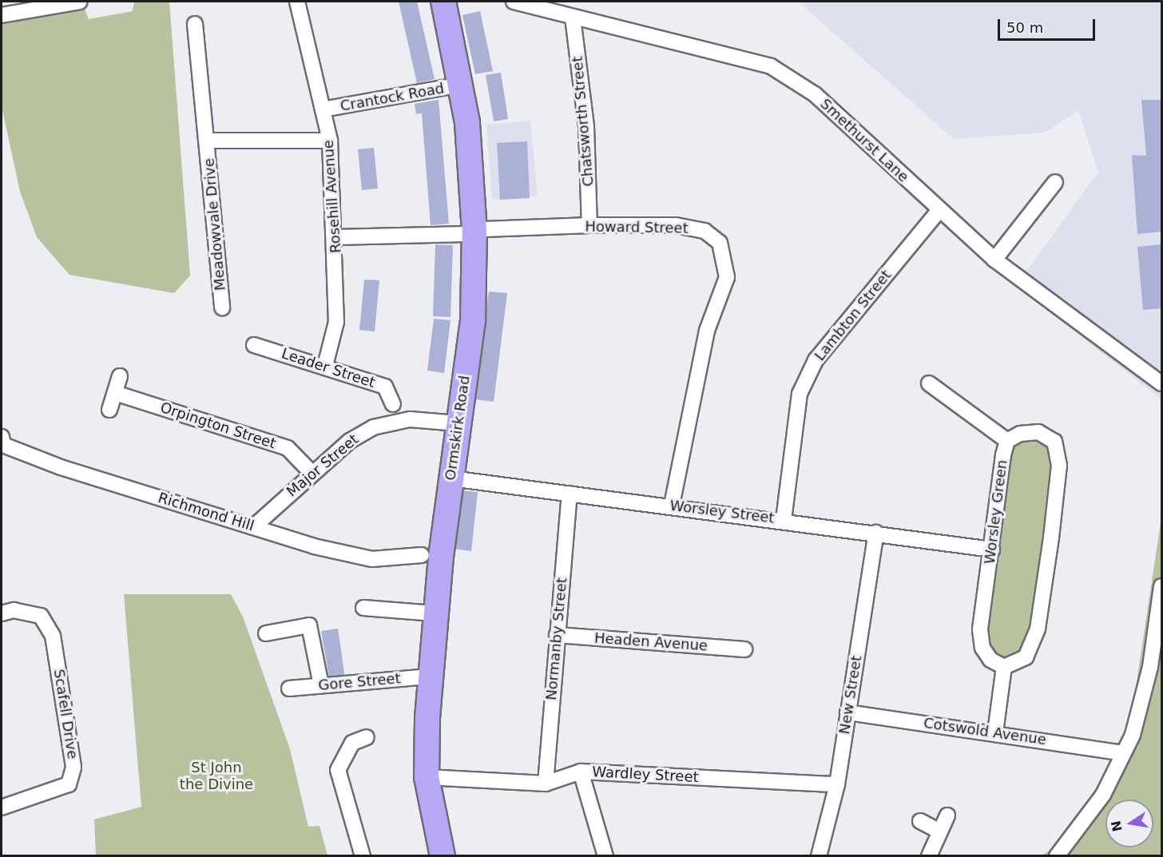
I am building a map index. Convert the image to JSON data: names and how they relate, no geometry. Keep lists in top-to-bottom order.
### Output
{
  "streets": {
    "highway": ["Ormskirk Road"],
    "street": [
      "Crantock Road",
      "Chatsworth Street",
      "Smethurst Lane",
      "Rosehill Avenue",
      "Meadowvale Drive",
      "Howard Street",
      "Lambton Street",
      "Leader Street",
      "Orpington Street",
      "Major Street",
      "Richmond Hill",
      "Worsley Street",
      "Worsley Green",
      "Normanby Street",
      "Headen Avenue",
      "Gore Street",
      "New Street",
      "Scafell Drive",
      "Cotswold Avenue",
      "Wardley Street"
    ]
  },
  "crossings": [
    ["Crantock Road", "Rosehill Avenue"],
    ["Crantock Road", "Ormskirk Road"],
    ["Chatsworth Street", "Smethurst Lane"],
    ["Chatsworth Street", "Howard Street"],
    ["Smethurst Lane", "Lambton Street"],
    ["Rosehill Avenue", "Meadowvale Drive"],
    ["Rosehill Avenue", "Howard Street"],
    ["Rosehill Avenue", "Leader Street"],
    ["Howard Street", "Ormskirk Road"],
    ["Howard Street", "Worsley Street"],
    ["Lambton Street", "Worsley Street"],
    ["Orpington Street", "Major Street"],
    ["Ormskirk Road", "Major Street"],
    ["Ormskirk Road", "Worsley Street"],
    ["Ormskirk Road", "Gore Street"],
    ["Ormskirk Road", "Wardley Street"],
    ["Major Street", "Richmond Hill"],
    ["Worsley Street", "Worsley Green"],
    ["Worsley Street", "Normanby Street"],
    ["Worsley Street", "New Street"],
    ["Normanby Street", "Headen Avenue"],
    ["Normanby Street", "Wardley Street"],
    ["New Street", "Cotswold Avenue"],
    ["New Street", "Wardley Street"]
  ],
  "parks": ["St John the Divine"],
  "scale_bar": "50 m",
  "north": "left"
}
